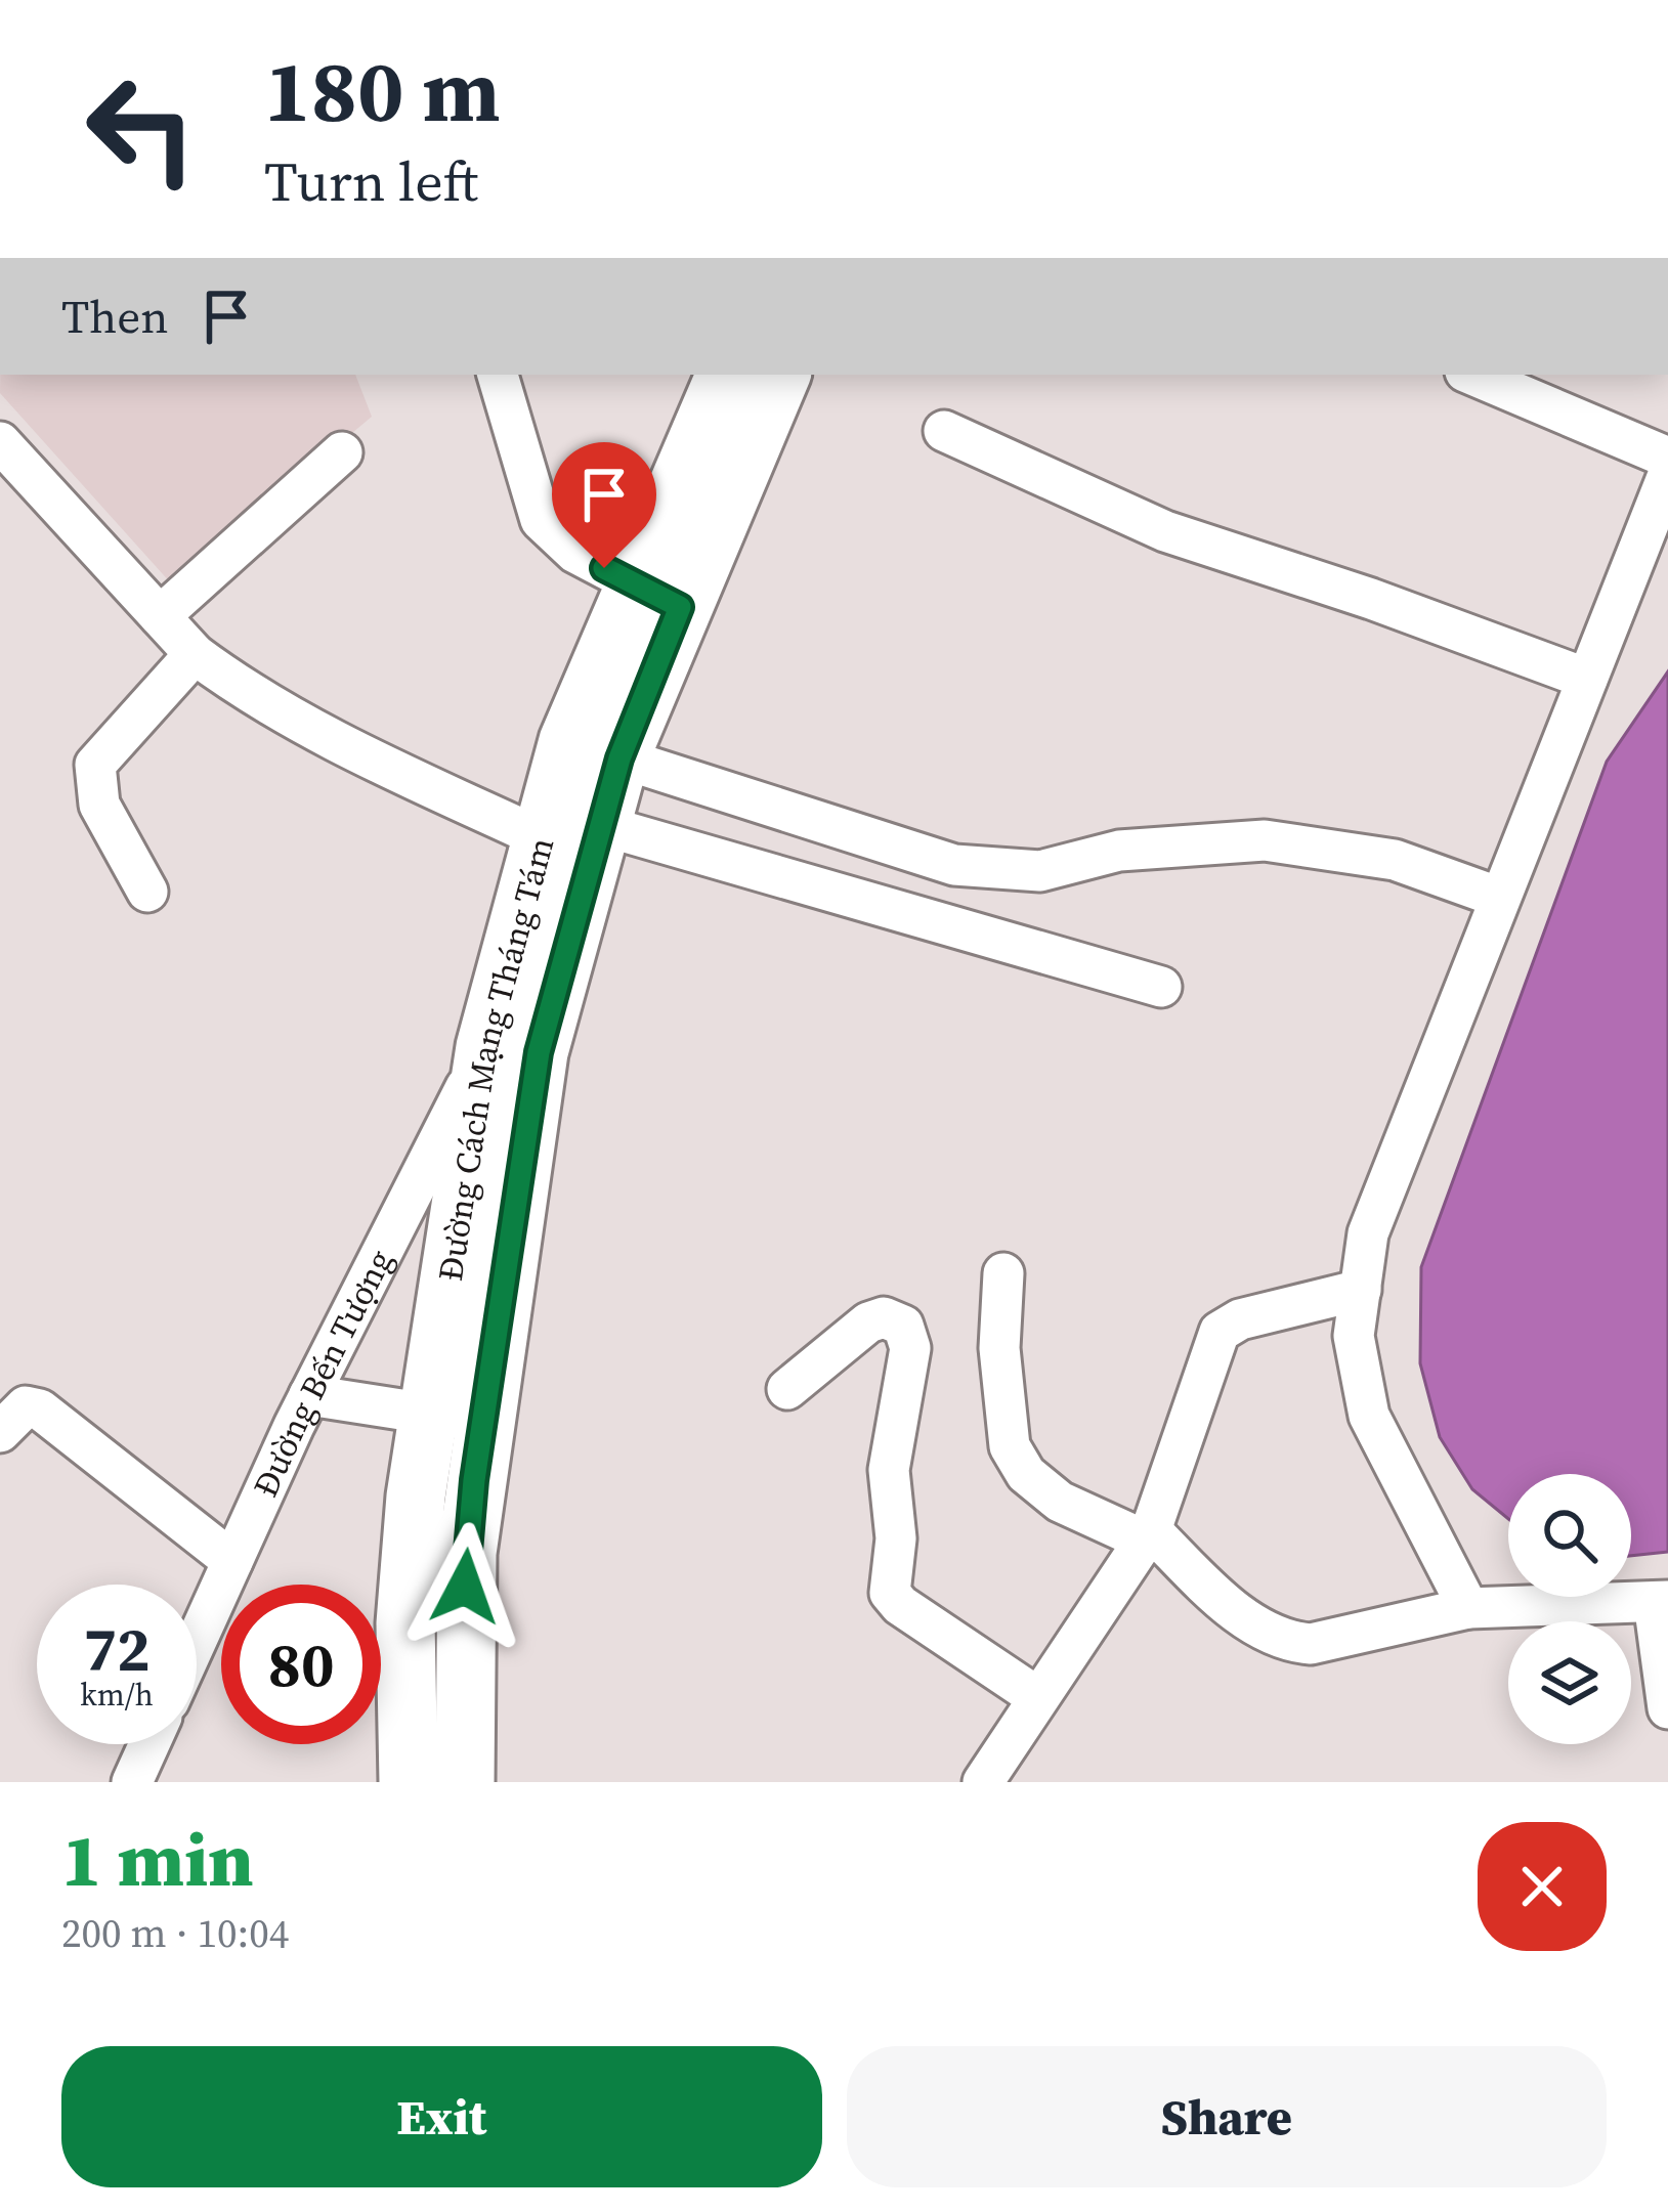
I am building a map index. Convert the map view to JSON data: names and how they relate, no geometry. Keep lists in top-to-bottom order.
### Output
{
  "streets": {
    "highway": ["Đường Cách Mạng Tháng Tám"],
    "street": ["Đường Bến Tượng"]
  },
  "crossings": [
    ["Đường Cách Mạng Tháng Tám", "Đường Bến Tượng"]
  ],
  "page": {
    "turn": ["180 m", "Turn left"],
    "then": "Then",
    "speed": "72 km/h",
    "limit": "80",
    "heading": ["1 min", "200 m · 10:04"],
    "buttons": ["Exit", "Share"]
  }
}
